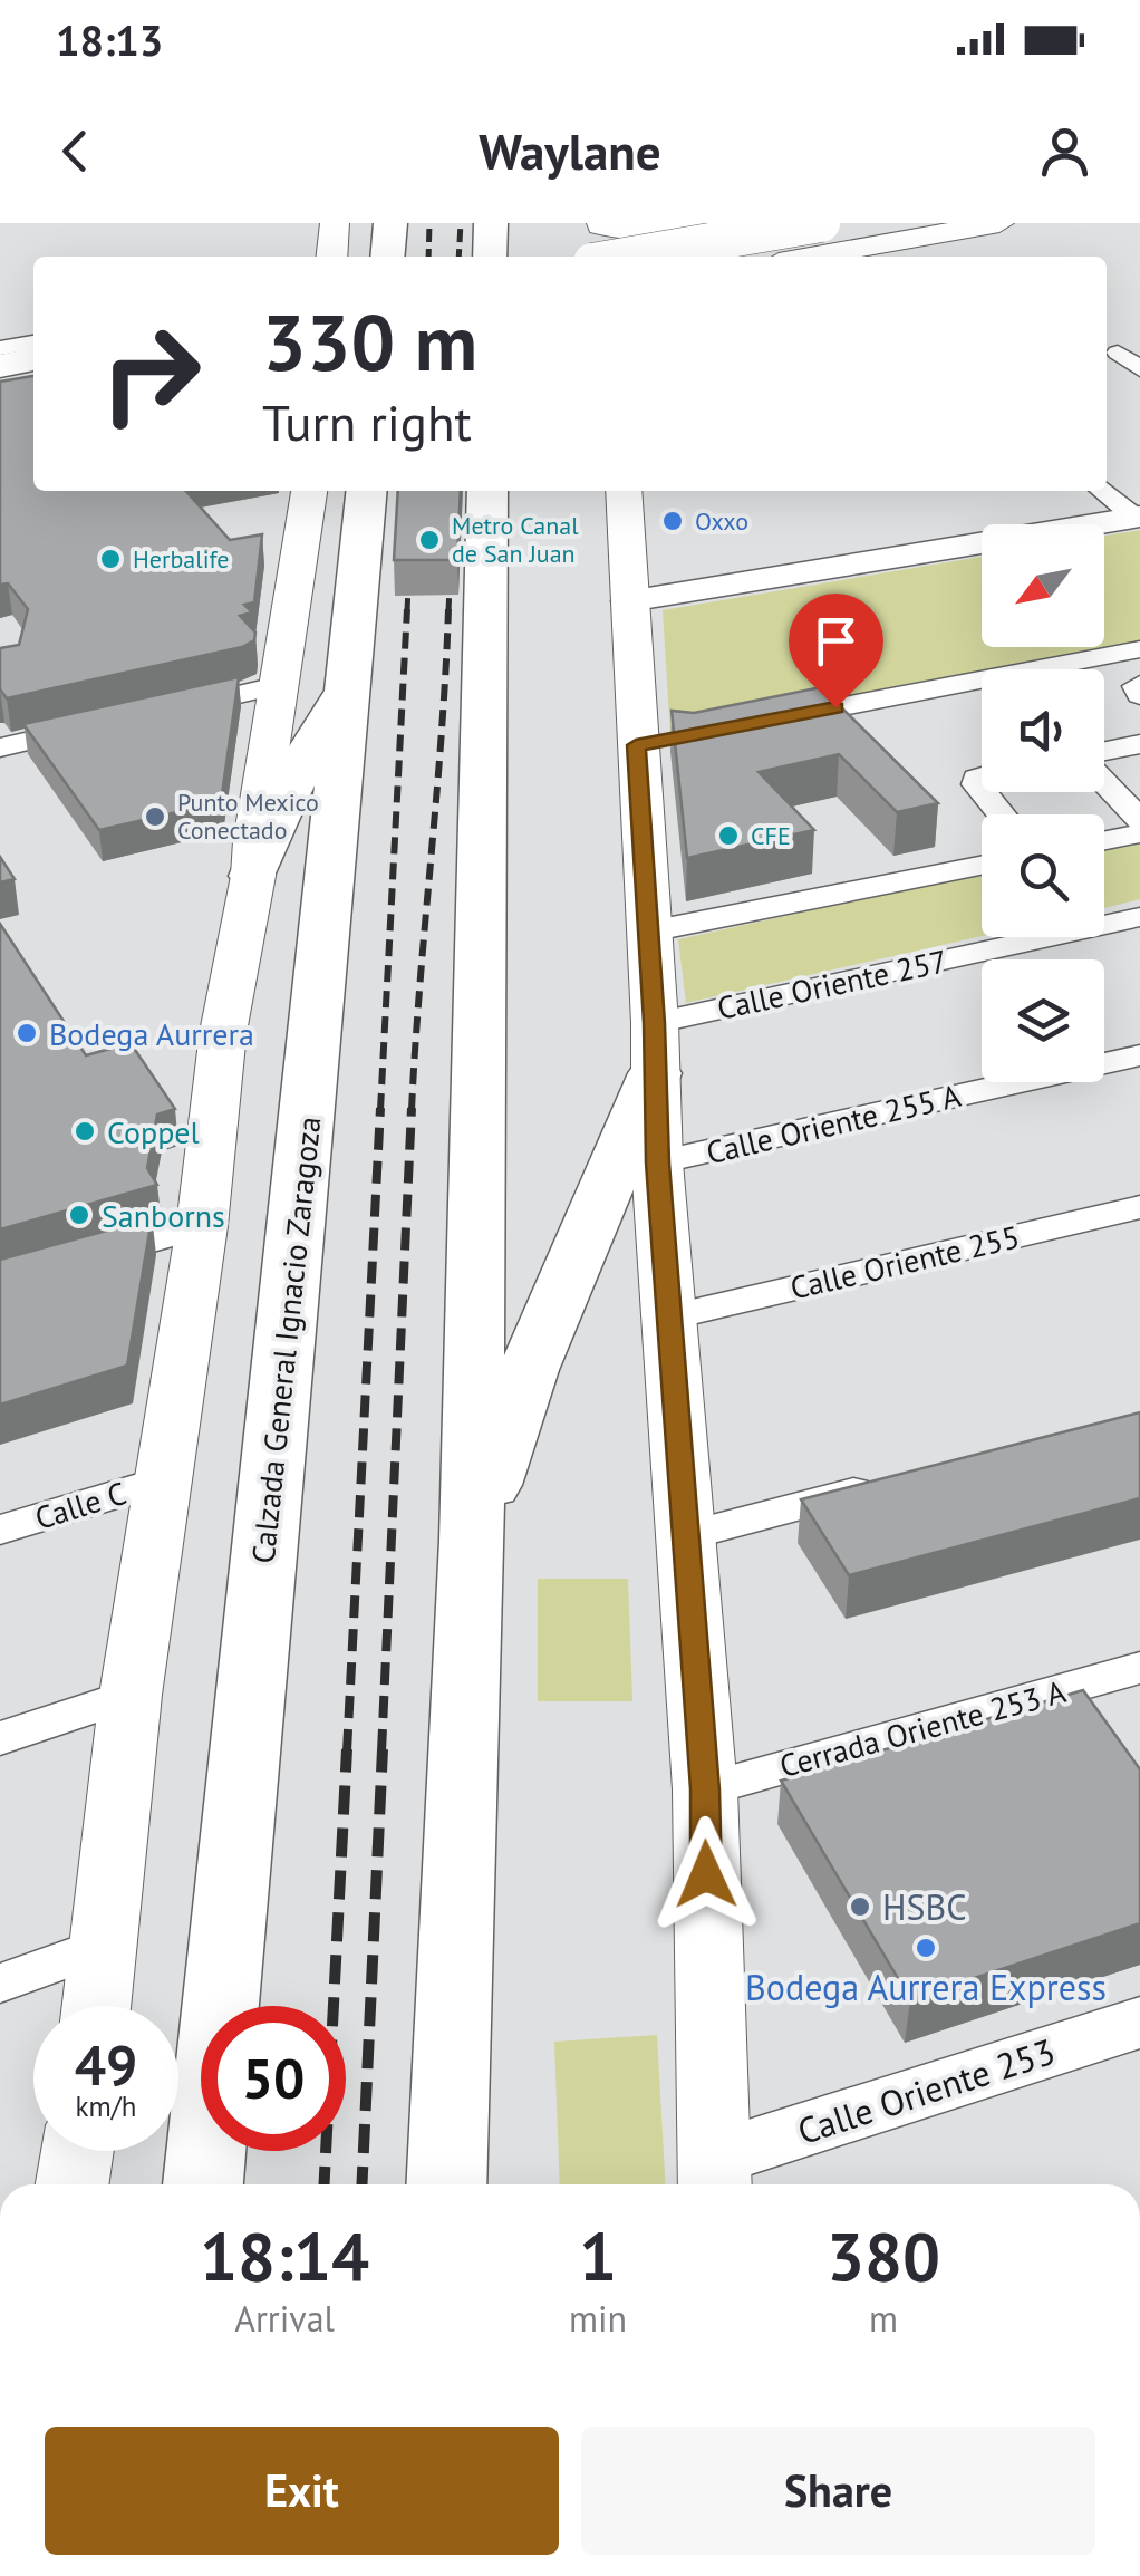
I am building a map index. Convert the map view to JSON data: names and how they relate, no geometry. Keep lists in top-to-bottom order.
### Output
{
  "streets": {
    "main road": ["Calzada General Ignacio Zaragoza"],
    "street": [
      "Calle Oriente 257",
      "Calle Oriente 255 A",
      "Calle Oriente 255",
      "Calle C",
      "Cerrada Oriente 253 A",
      "Calle Oriente 253"
    ]
  },
  "places": [
    "Oxxo",
    "Metro Canal de San Juan",
    "Herbalife",
    "Punto Mexico Conectado",
    "CFE",
    "Bodega Aurrera",
    "Coppel",
    "Sanborns",
    "HSBC",
    "Bodega Aurrera Express"
  ],
  "north": "bottom left",
  "page": {
    "status": "18:13",
    "header": "Waylane",
    "turn": ["330 m", "Turn right"],
    "speed": "49 km/h",
    "limit": "50",
    "eta": [
      "18:14",
      "Arrival",
      "1",
      "min",
      "380",
      "m"
    ],
    "buttons": ["Exit", "Share"]
  }
}
